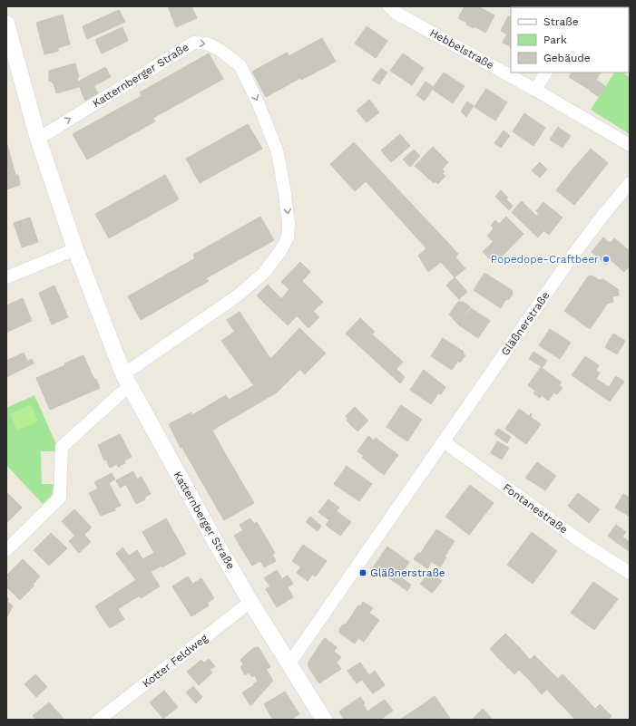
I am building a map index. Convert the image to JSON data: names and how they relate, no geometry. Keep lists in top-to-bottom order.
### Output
{
  "streets": {
    "street": [
      "Hebbelstraße",
      "Katternberger Straße",
      "Gläßnerstraße",
      "Fontanestraße",
      "Kotter Feldweg"
    ]
  },
  "crossings": [
    ["Katternberger Straße", "Gläßnerstraße"],
    ["Katternberger Straße", "Kotter Feldweg"],
    ["Gläßnerstraße", "Fontanestraße"]
  ],
  "places": {
    "other": ["Popedope-Craftbeer"],
    "transit": ["Gläßnerstraße"]
  },
  "legend": ["Straße", "Park", "Gebäude"]
}
